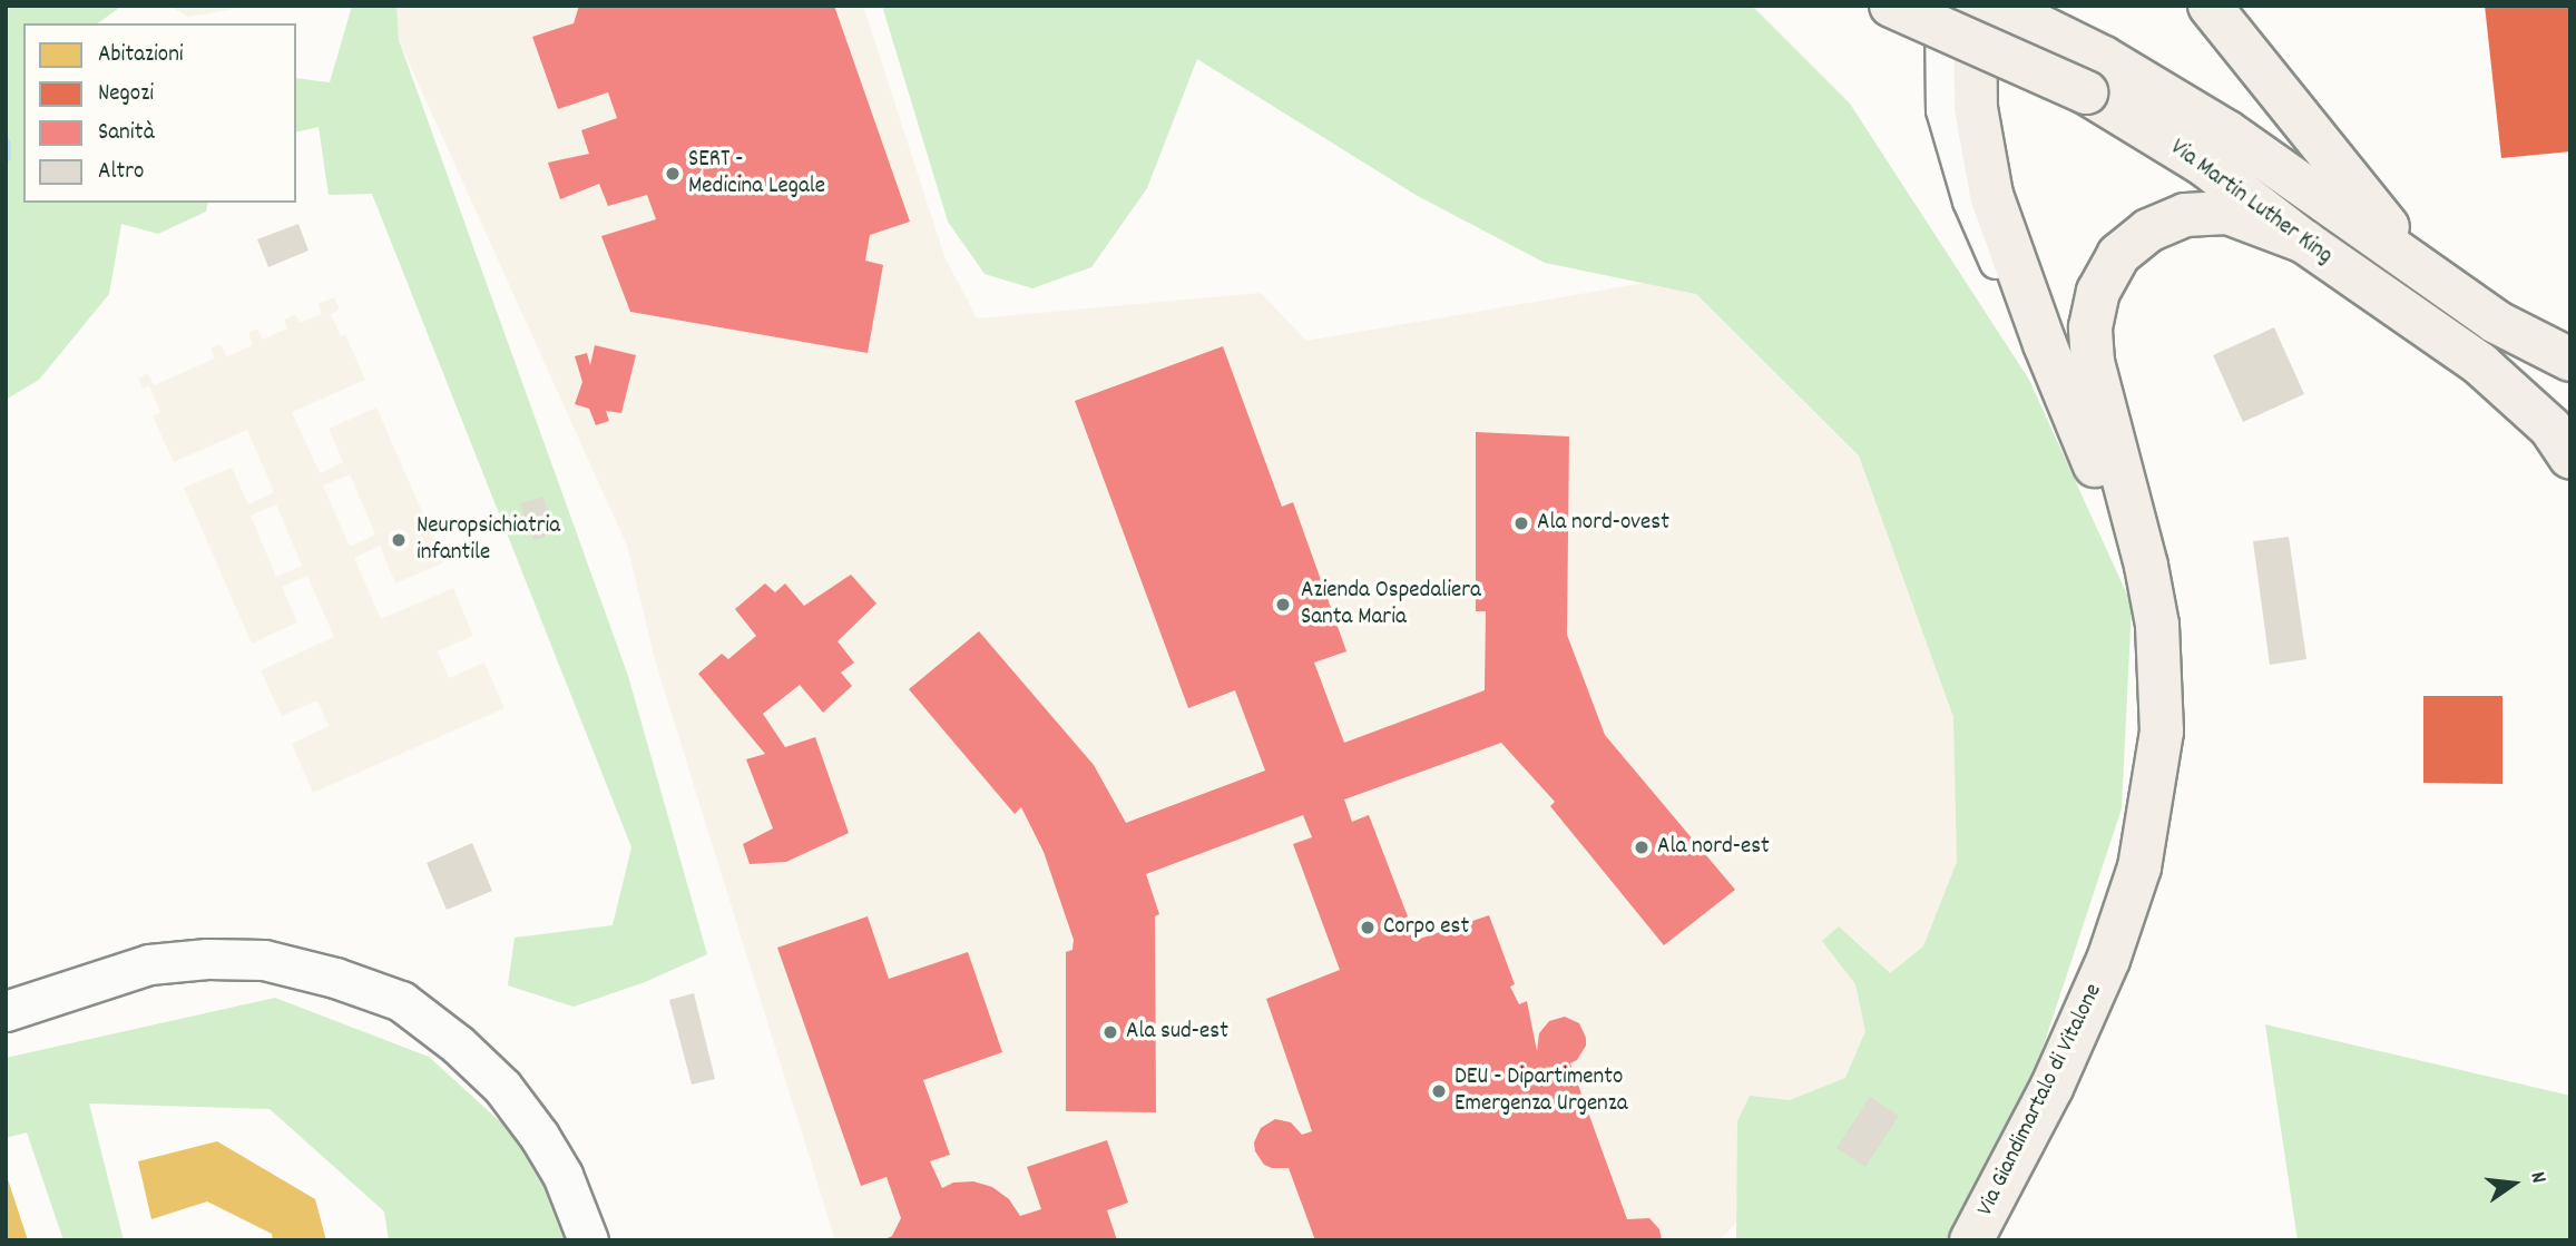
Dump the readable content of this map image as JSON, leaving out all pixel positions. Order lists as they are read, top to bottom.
{
  "streets": {
    "main road": ["Via Martin Luther King", "Via Giandimartalo di Vitalone"]
  },
  "places": [
    "SERT - Medicina Legale",
    "Ala nord-ovest",
    "Neuropsichiatria infantile",
    "Azienda Ospedaliera Santa Maria",
    "Ala nord-est",
    "Corpo est",
    "Ala sud-est",
    "DEU - Dipartimento Emergenza Urgenza"
  ],
  "legend": [
    "Abitazioni",
    "Negozi",
    "Sanità",
    "Altro"
  ],
  "north": "right"
}
